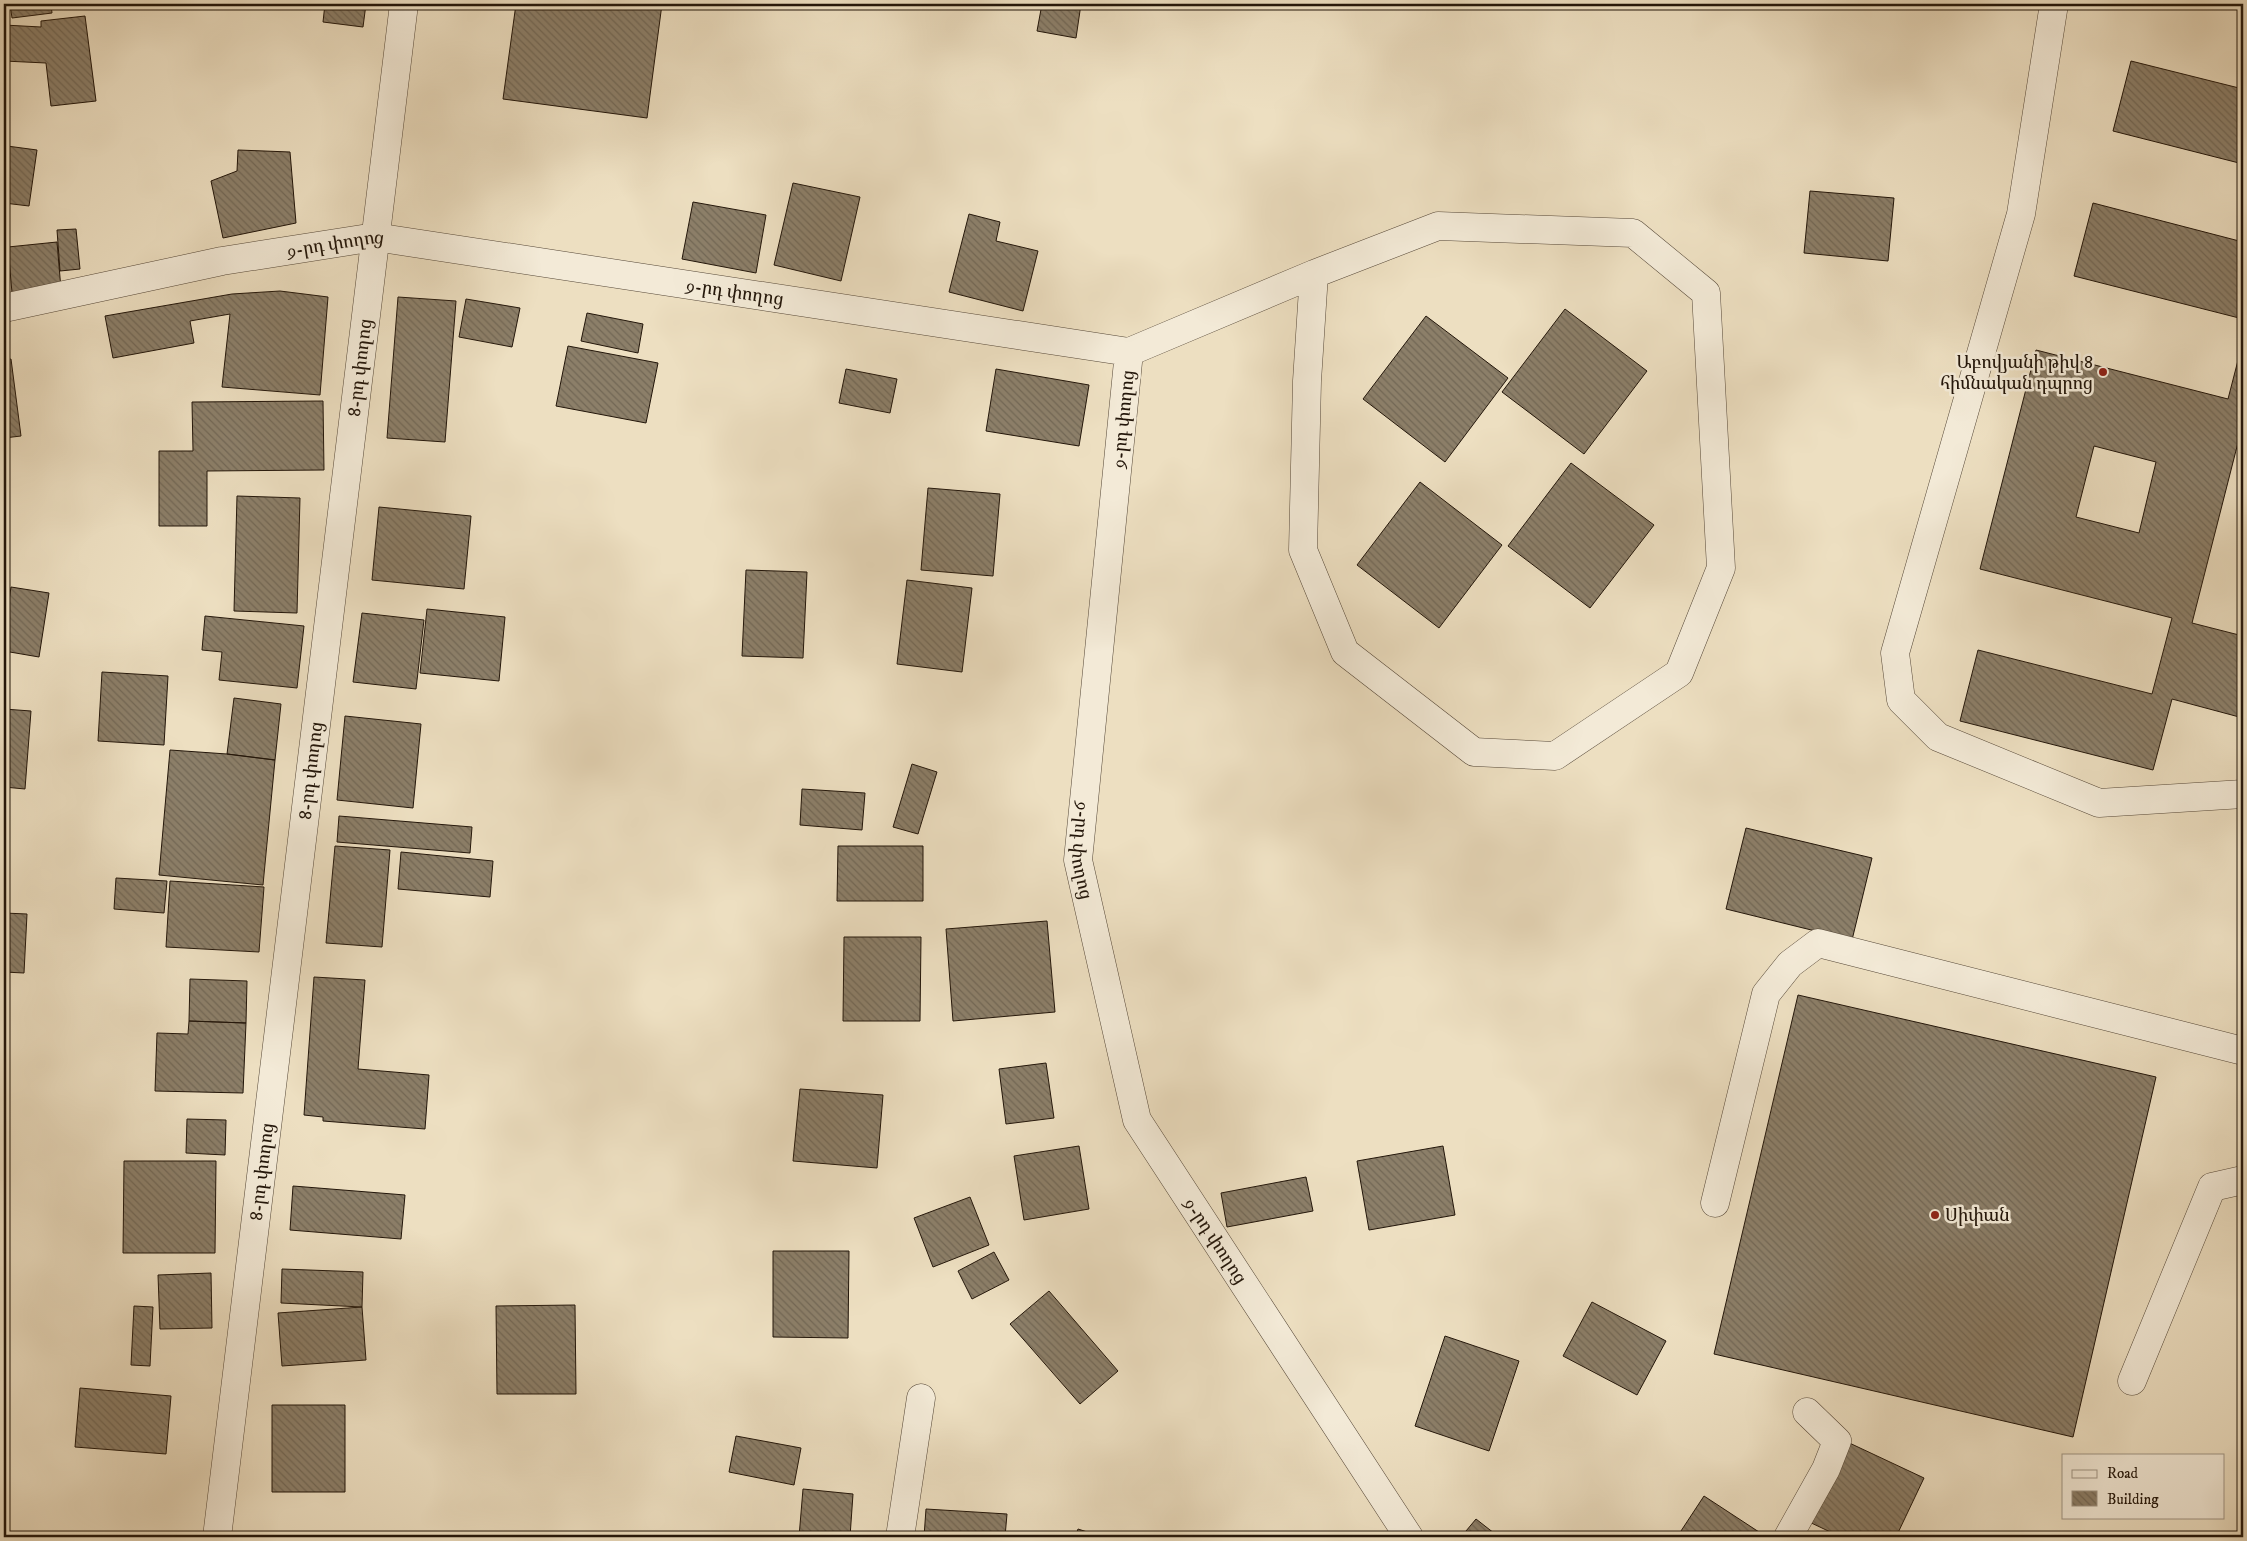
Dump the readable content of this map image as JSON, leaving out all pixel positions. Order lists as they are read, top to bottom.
{
  "streets": {
    "street": ["9-րդ փողոց", "8-րդ փողոց"]
  },
  "crossings": [
    ["9-րդ փողոց", "8-րդ փողոց"]
  ],
  "places": ["Աբովյանի թիվ 8 հիմնական դպրոց", "Սիփան"],
  "legend": ["Road", "Building"]
}
